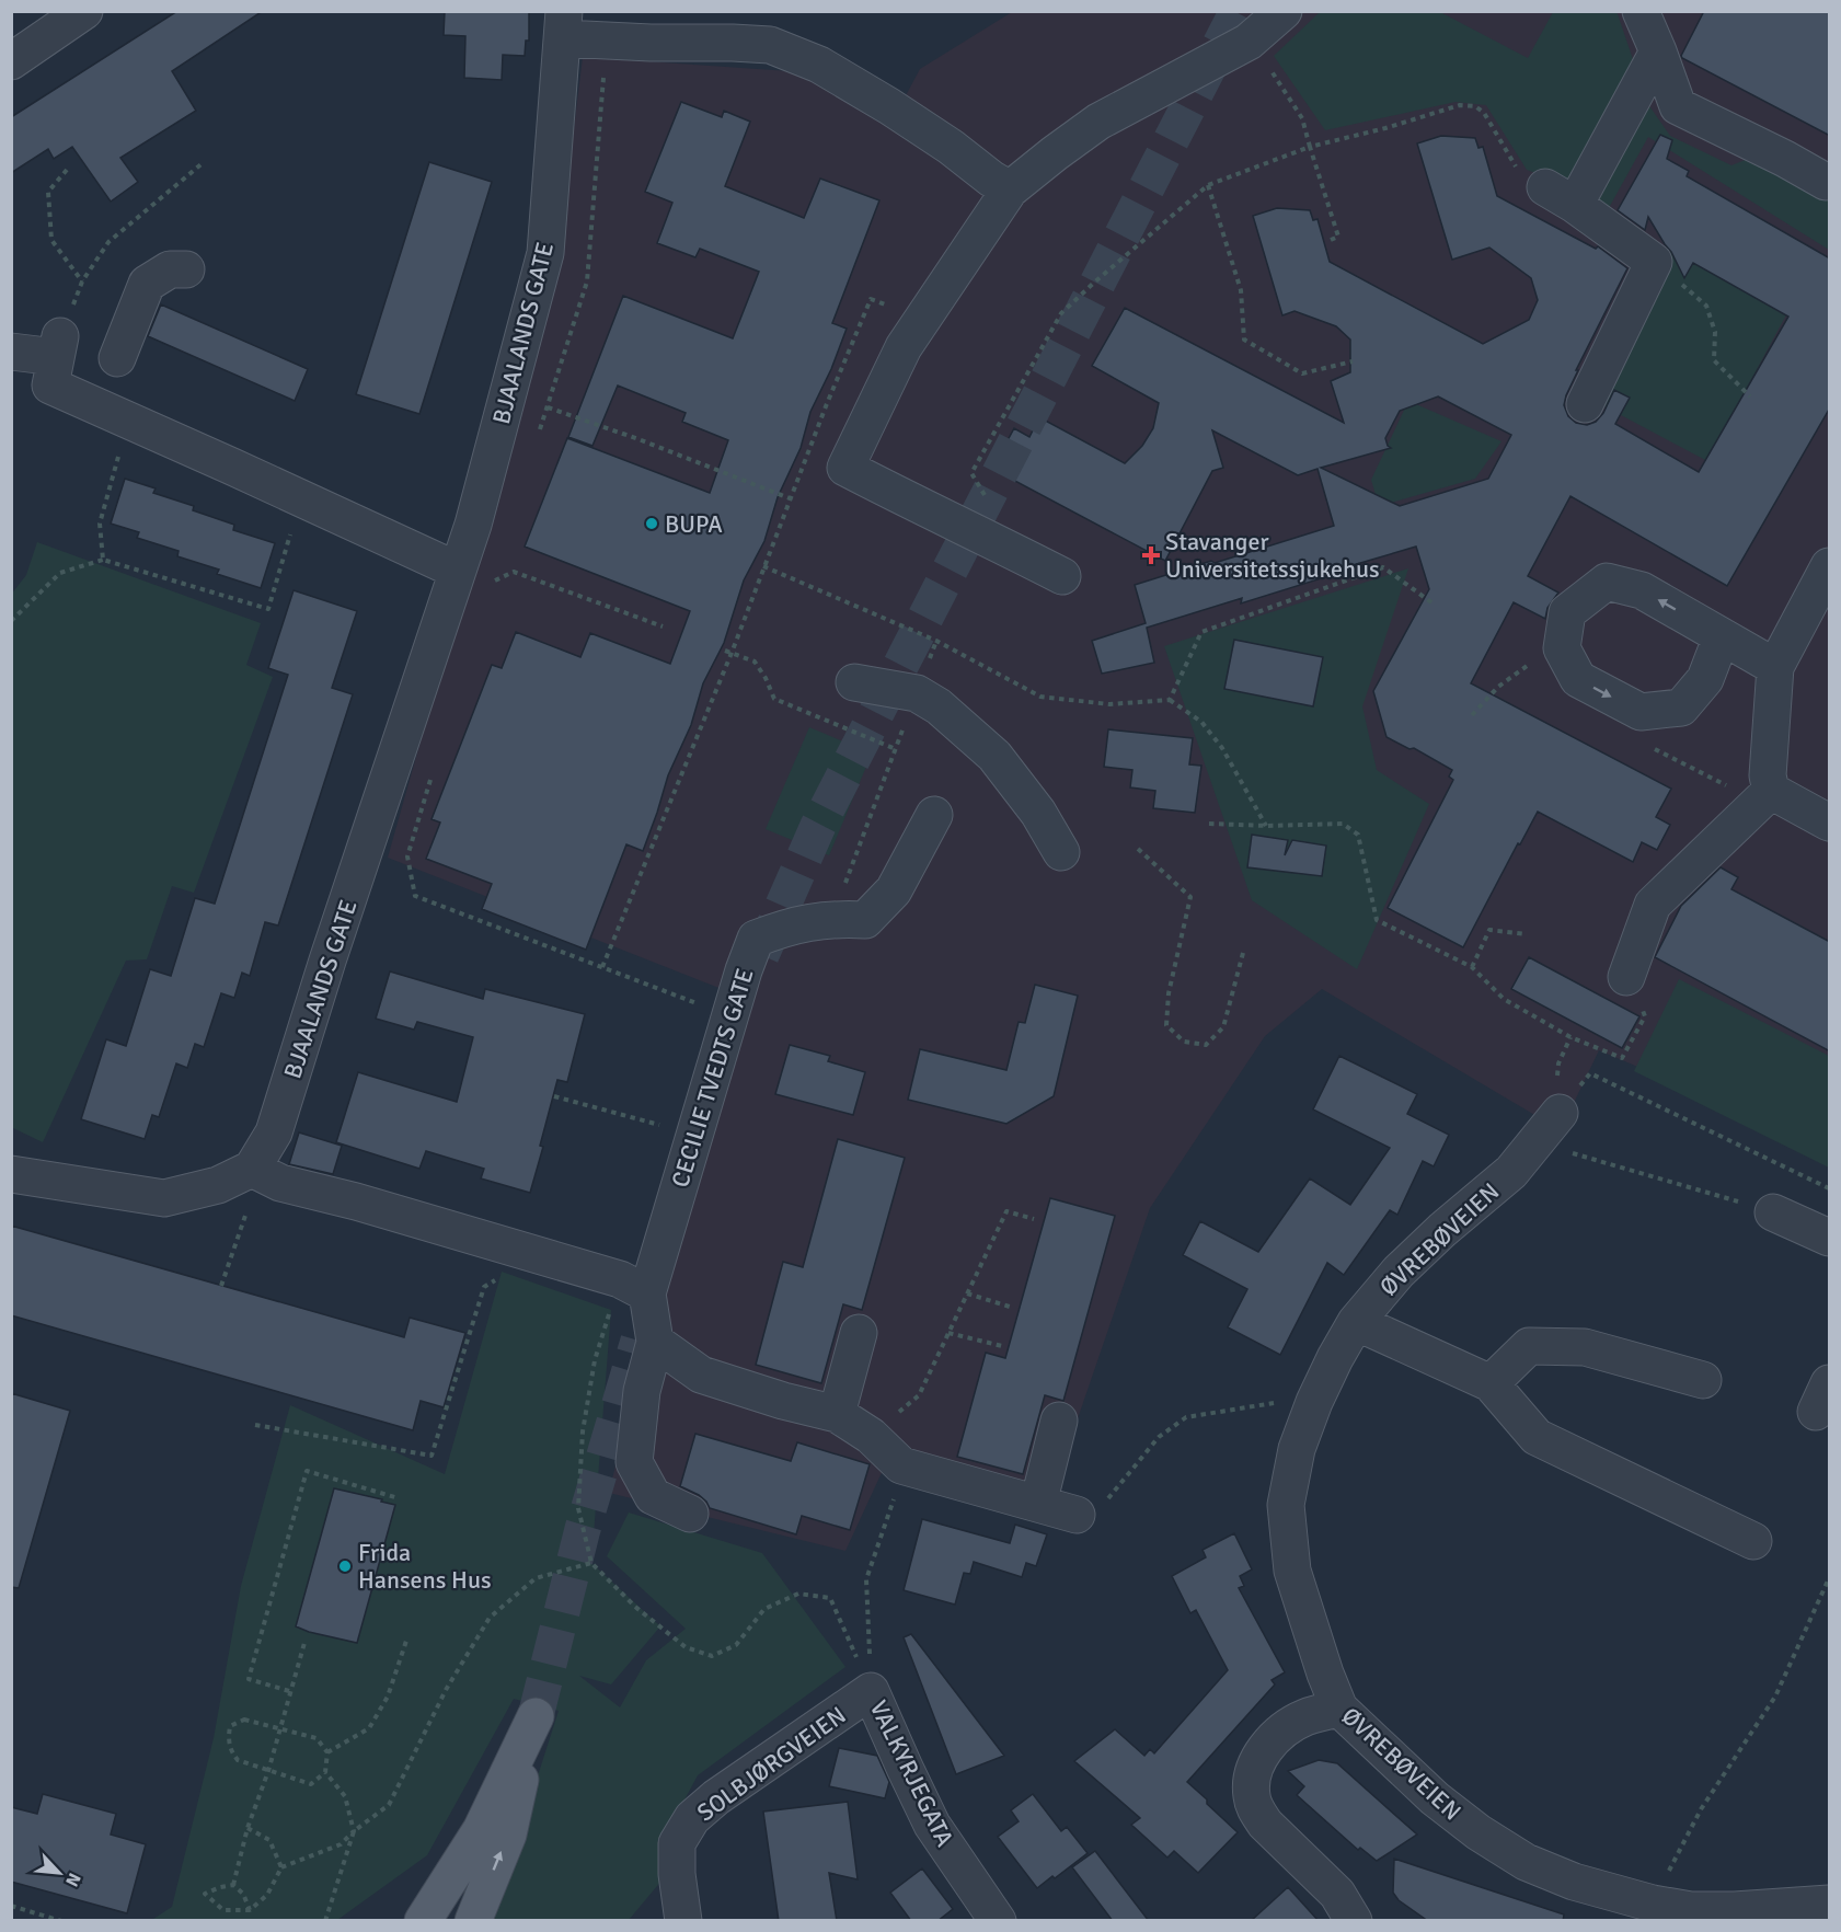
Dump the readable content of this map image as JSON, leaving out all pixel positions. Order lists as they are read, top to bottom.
{
  "streets": {
    "street": [
      "BJAALANDS GATE",
      "CECILIE TVEDTS GATE",
      "ØVREBØVEIEN",
      "SOLBJØRGVEIEN",
      "VALKYRJEGATA"
    ]
  },
  "crossings": [
    ["SOLBJØRGVEIEN", "VALKYRJEGATA"]
  ],
  "places": {
    "other": ["BUPA", "Frida Hansens Hus"],
    "health": ["Stavanger Universitetssjukehus"]
  },
  "north": "bottom right"
}
